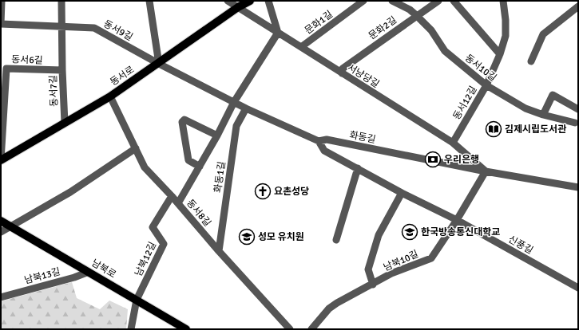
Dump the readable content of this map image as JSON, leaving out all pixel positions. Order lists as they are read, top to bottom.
{
  "streets": {
    "main road": ["동서로", "남북로"],
    "street": [
      "문화1길",
      "문화2길",
      "동서9길",
      "동서6길",
      "동서10길",
      "서낭당길",
      "동서7길",
      "동서12길",
      "화동길",
      "화동1길",
      "동서8길",
      "신풍길",
      "남북12길",
      "남북10길",
      "남북13길"
    ]
  },
  "crossings": [
    ["문화1길", "서낭당길"],
    ["문화2길", "동서10길"],
    ["문화2길", "서낭당길"],
    ["동서9길", "동서로"],
    ["동서9길", "동서7길"],
    ["동서9길", "화동길"],
    ["동서6길", "동서로"],
    ["동서6길", "동서7길"],
    ["동서10길", "동서12길"],
    ["동서로", "서낭당길"],
    ["동서로", "동서7길"],
    ["동서로", "화동길"],
    ["동서로", "동서8길"],
    ["서낭당길", "동서12길"],
    ["서낭당길", "화동길"],
    ["서낭당길", "남북10길"],
    ["화동길", "화동1길"],
    ["화동길", "신풍길"],
    ["화동길", "남북10길"],
    ["화동1길", "동서8길"],
    ["동서8길", "남북12길"],
    ["신풍길", "남북10길"],
    ["남북12길", "남북로"],
    ["남북로", "남북13길"]
  ],
  "places": {
    "library": ["김제시립도서관"],
    "bank": ["우리은행"],
    "church": ["요촌성당"],
    "school or university": ["한국방송통신대학교", "성모 유치원"]
  }
}
